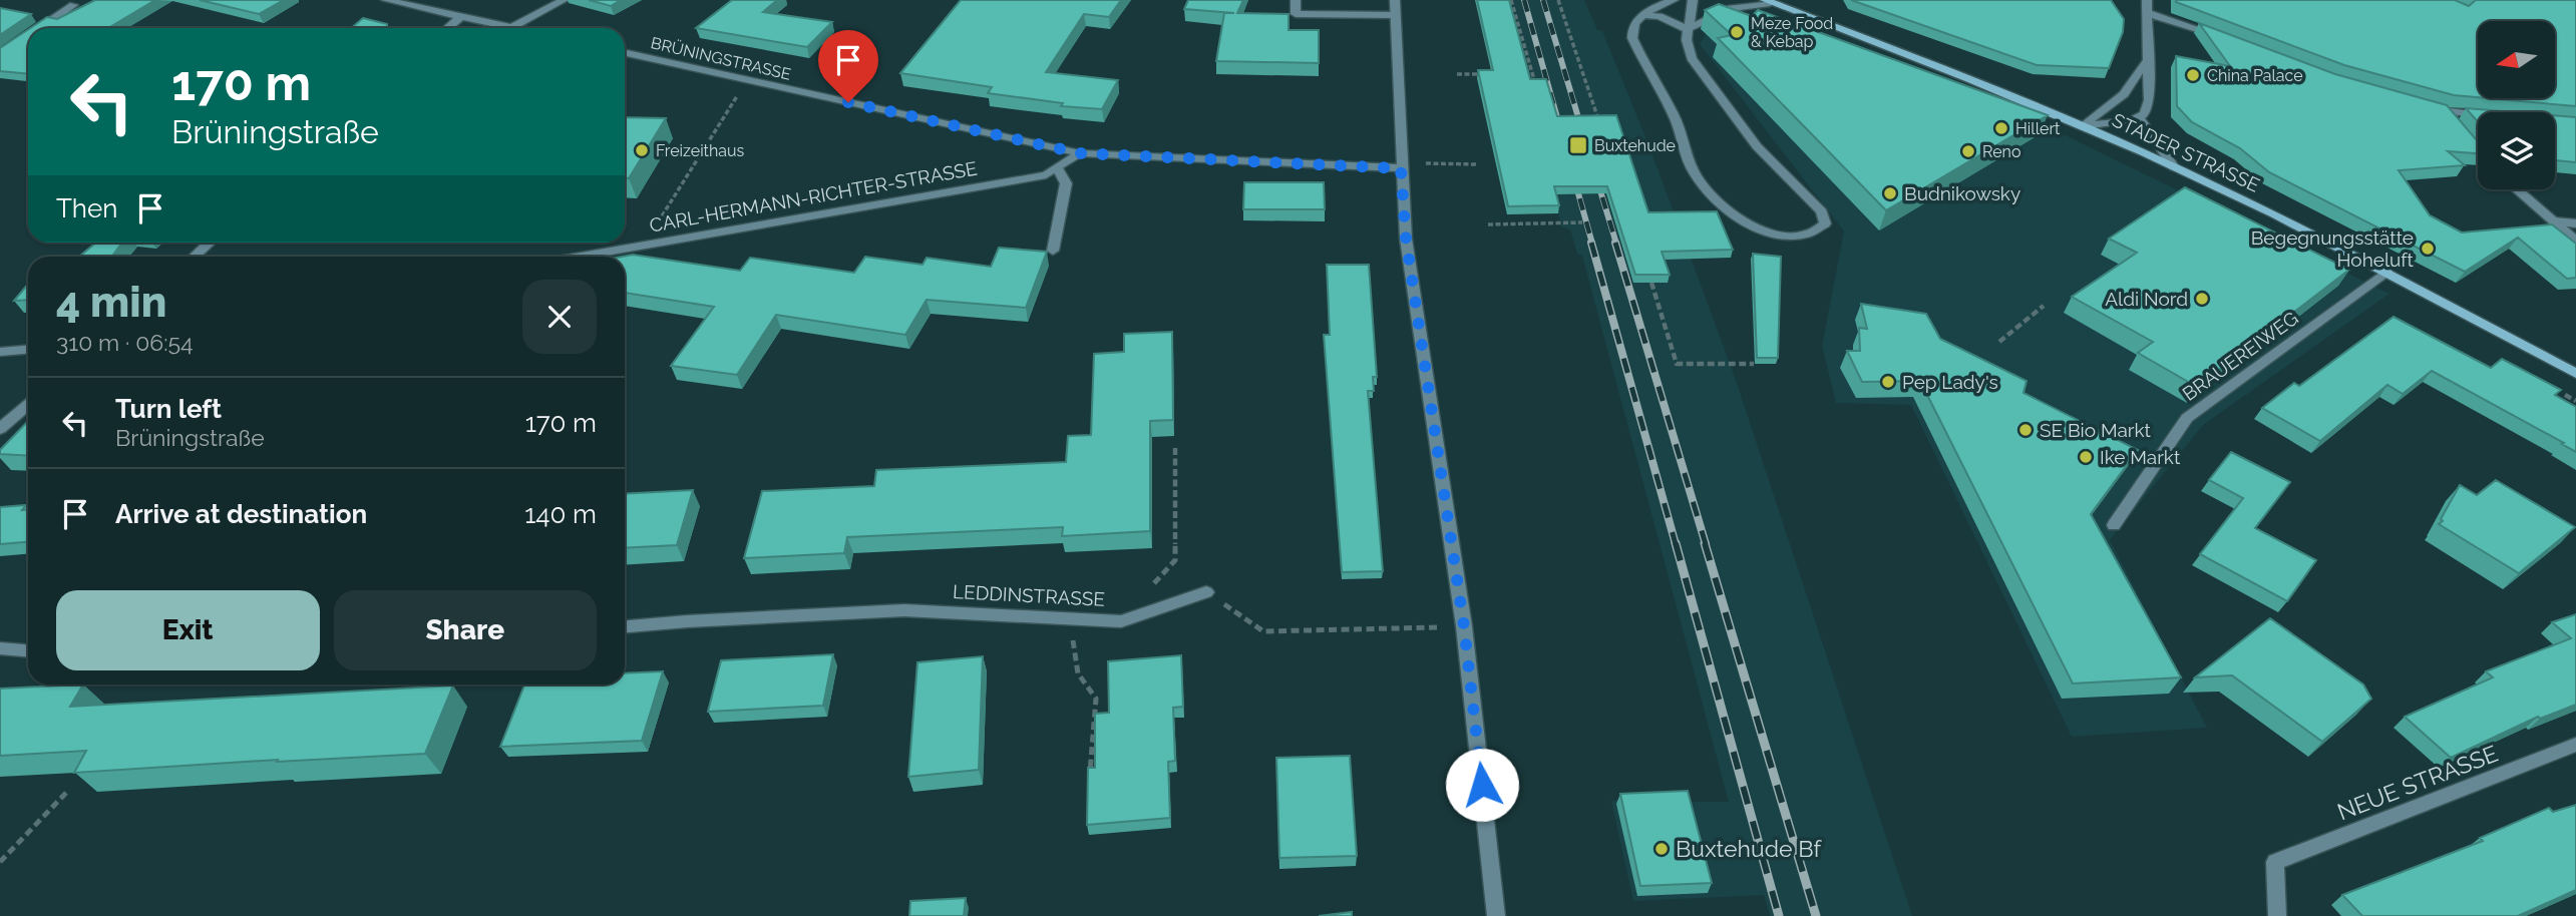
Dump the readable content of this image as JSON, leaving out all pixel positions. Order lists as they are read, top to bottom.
{
  "streets": {
    "street": [
      "BRÜNINGSTRASSE",
      "STADER STRASSE",
      "CARL-HERMANN-RICHTER-STRASSE",
      "BRAUEREIWEG",
      "LEDDINSTRASSE",
      "NEUE STRASSE"
    ]
  },
  "crossings": [
    ["BRÜNINGSTRASSE", "CARL-HERMANN-RICHTER-STRASSE"],
    ["STADER STRASSE", "BRAUEREIWEG"]
  ],
  "places": {
    "other": [
      "Meze Food & Kebap",
      "China Palace",
      "Hillert",
      "Freizeithaus",
      "Reno",
      "Budnikowsky",
      "Begegnungsstätte Hoheluft",
      "Aldi Nord",
      "Pep Lady's",
      "SE Bio Markt",
      "Ike Markt",
      "Buxtehude Bf"
    ],
    "transit": ["Buxtehude"]
  },
  "north": "left",
  "page": {
    "turn": ["170 m", "Brüningstraße"],
    "then": "Then",
    "heading": ["4 min", "310 m · 06:54"],
    "list": [
      {
        "name": "Turn left",
        "note": "Brüningstraße",
        "value": "170 m"
      },
      {
        "name": "Arrive at destination",
        "value": "140 m"
      }
    ],
    "buttons": ["Exit", "Share"]
  }
}
